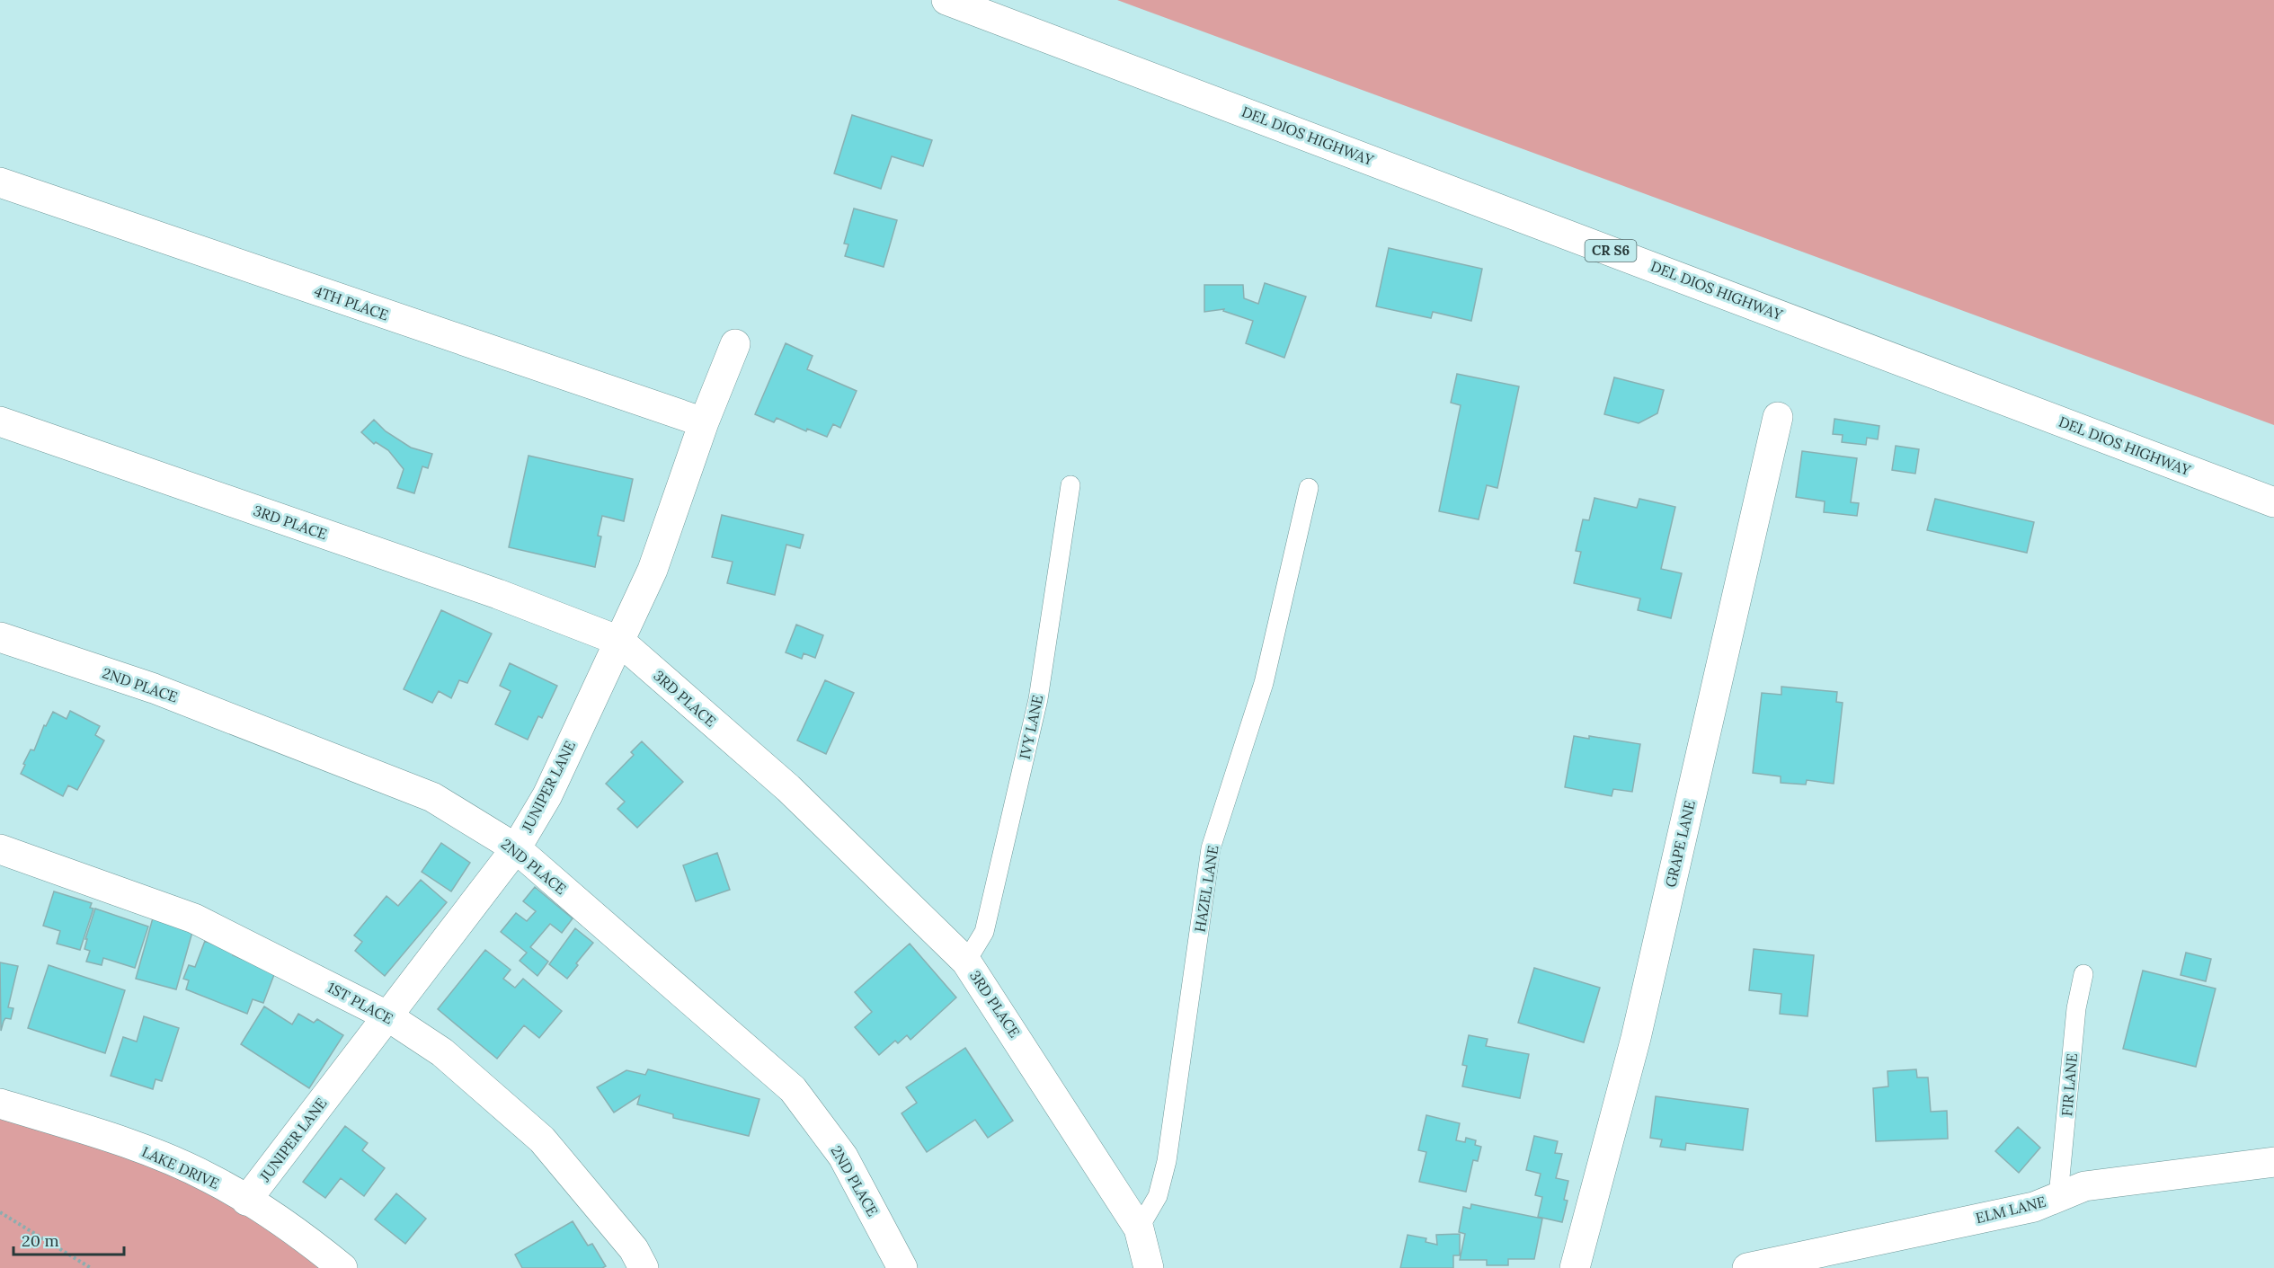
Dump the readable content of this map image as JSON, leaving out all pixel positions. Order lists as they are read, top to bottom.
{
  "streets": {
    "street": [
      "DEL DIOS HIGHWAY",
      "CR S6",
      "4TH PLACE",
      "3RD PLACE",
      "2ND PLACE",
      "JUNIPER LANE",
      "GRAPE LANE",
      "1ST PLACE",
      "LAKE DRIVE",
      "ELM LANE"
    ],
    "lane": ["IVY LANE", "HAZEL LANE", "FIR LANE"]
  },
  "crossings": [
    ["4TH PLACE", "JUNIPER LANE"],
    ["3RD PLACE", "IVY LANE"],
    ["3RD PLACE", "JUNIPER LANE"],
    ["3RD PLACE", "HAZEL LANE"],
    ["2ND PLACE", "JUNIPER LANE"],
    ["JUNIPER LANE", "1ST PLACE"],
    ["JUNIPER LANE", "LAKE DRIVE"],
    ["FIR LANE", "ELM LANE"]
  ],
  "scale_bar": "20 m"
}
